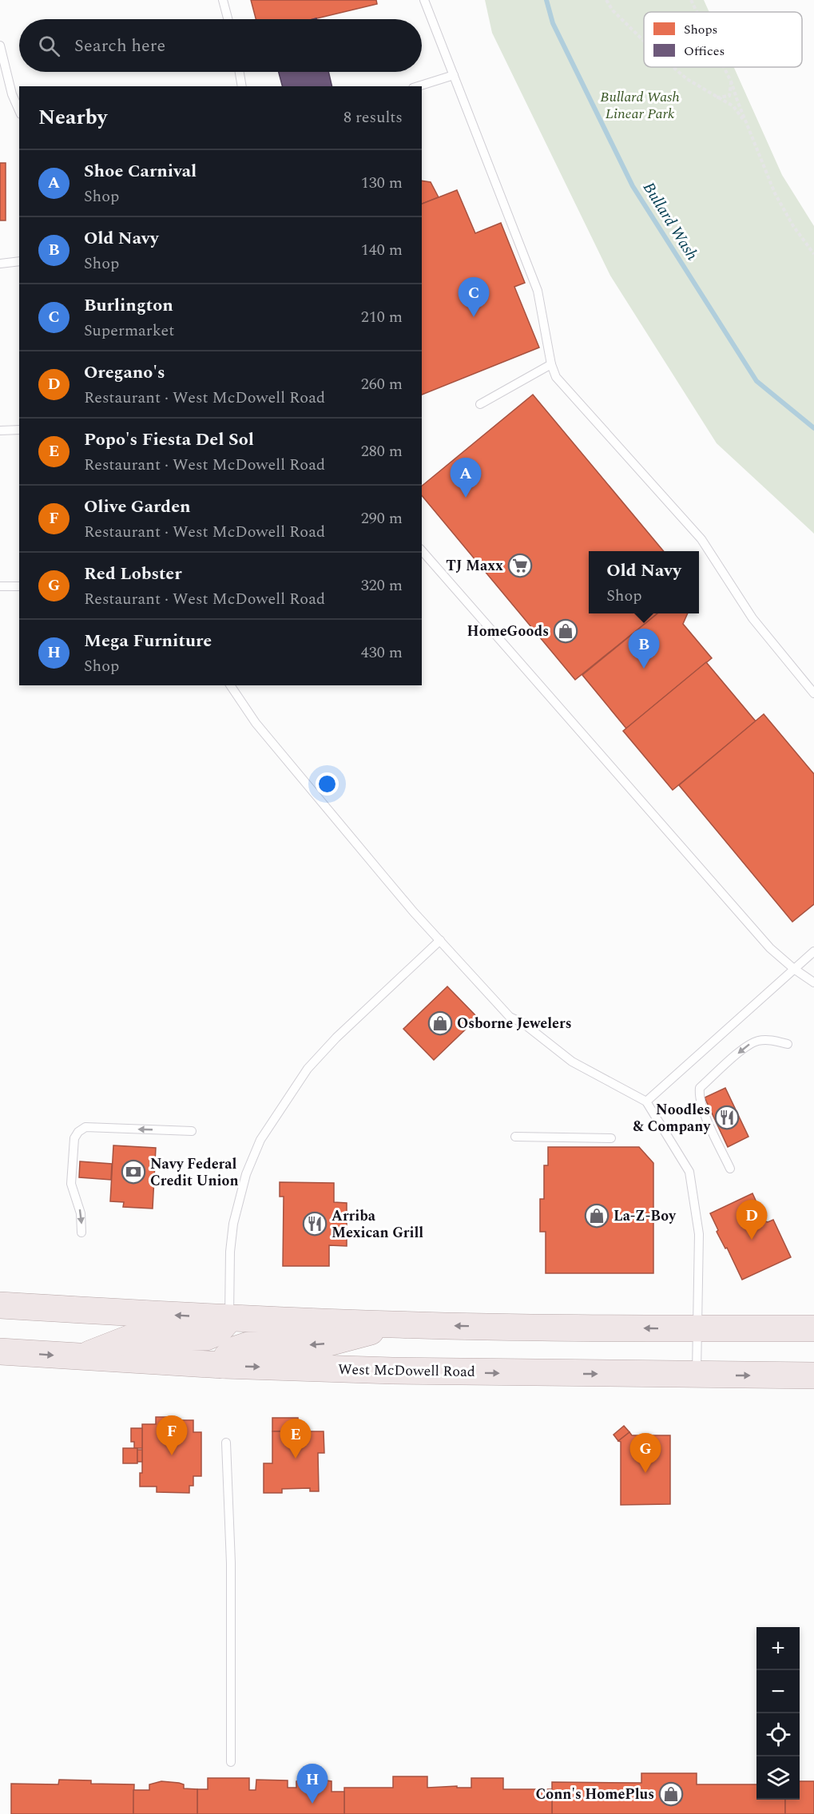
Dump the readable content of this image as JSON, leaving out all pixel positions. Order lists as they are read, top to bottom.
{
  "streets": {
    "main road": ["West McDowell Road"]
  },
  "water": ["Bullard Wash"],
  "parks": ["Bullard Wash Linear Park"],
  "places": {
    "supermarket": ["TJ Maxx"],
    "shop": [
      "HomeGoods",
      "Osborne Jewelers",
      "La-Z-Boy",
      "Conn's HomePlus"
    ],
    "restaurant": ["Noodles & Company", "Arriba Mexican Grill"],
    "bank": ["Navy Federal Credit Union"]
  },
  "legend": ["Shops", "Offices"],
  "page": {
    "search": "Search here",
    "heading": ["Nearby", "8 results"],
    "list": [
      {
        "mark": "A",
        "name": "Shoe Carnival",
        "note": "Shop",
        "value": "130 m"
      },
      {
        "mark": "B",
        "name": "Old Navy",
        "note": "Shop",
        "value": "140 m"
      },
      {
        "mark": "C",
        "name": "Burlington",
        "note": "Supermarket",
        "value": "210 m"
      },
      {
        "mark": "D",
        "name": "Oregano's",
        "note": "Restaurant · West McDowell Road",
        "value": "260 m"
      },
      {
        "mark": "E",
        "name": "Popo's Fiesta Del Sol",
        "note": "Restaurant · West McDowell Road",
        "value": "280 m"
      },
      {
        "mark": "F",
        "name": "Olive Garden",
        "note": "Restaurant · West McDowell Road",
        "value": "290 m"
      },
      {
        "mark": "G",
        "name": "Red Lobster",
        "note": "Restaurant · West McDowell Road",
        "value": "320 m"
      },
      {
        "mark": "H",
        "name": "Mega Furniture",
        "note": "Shop",
        "value": "430 m"
      }
    ],
    "pins": [
      "C",
      "A",
      "B",
      "D",
      "F",
      "E",
      "G",
      "H"
    ],
    "popup": ["Old Navy", "Shop"],
    "map_buttons": ["+", "−"]
  }
}
